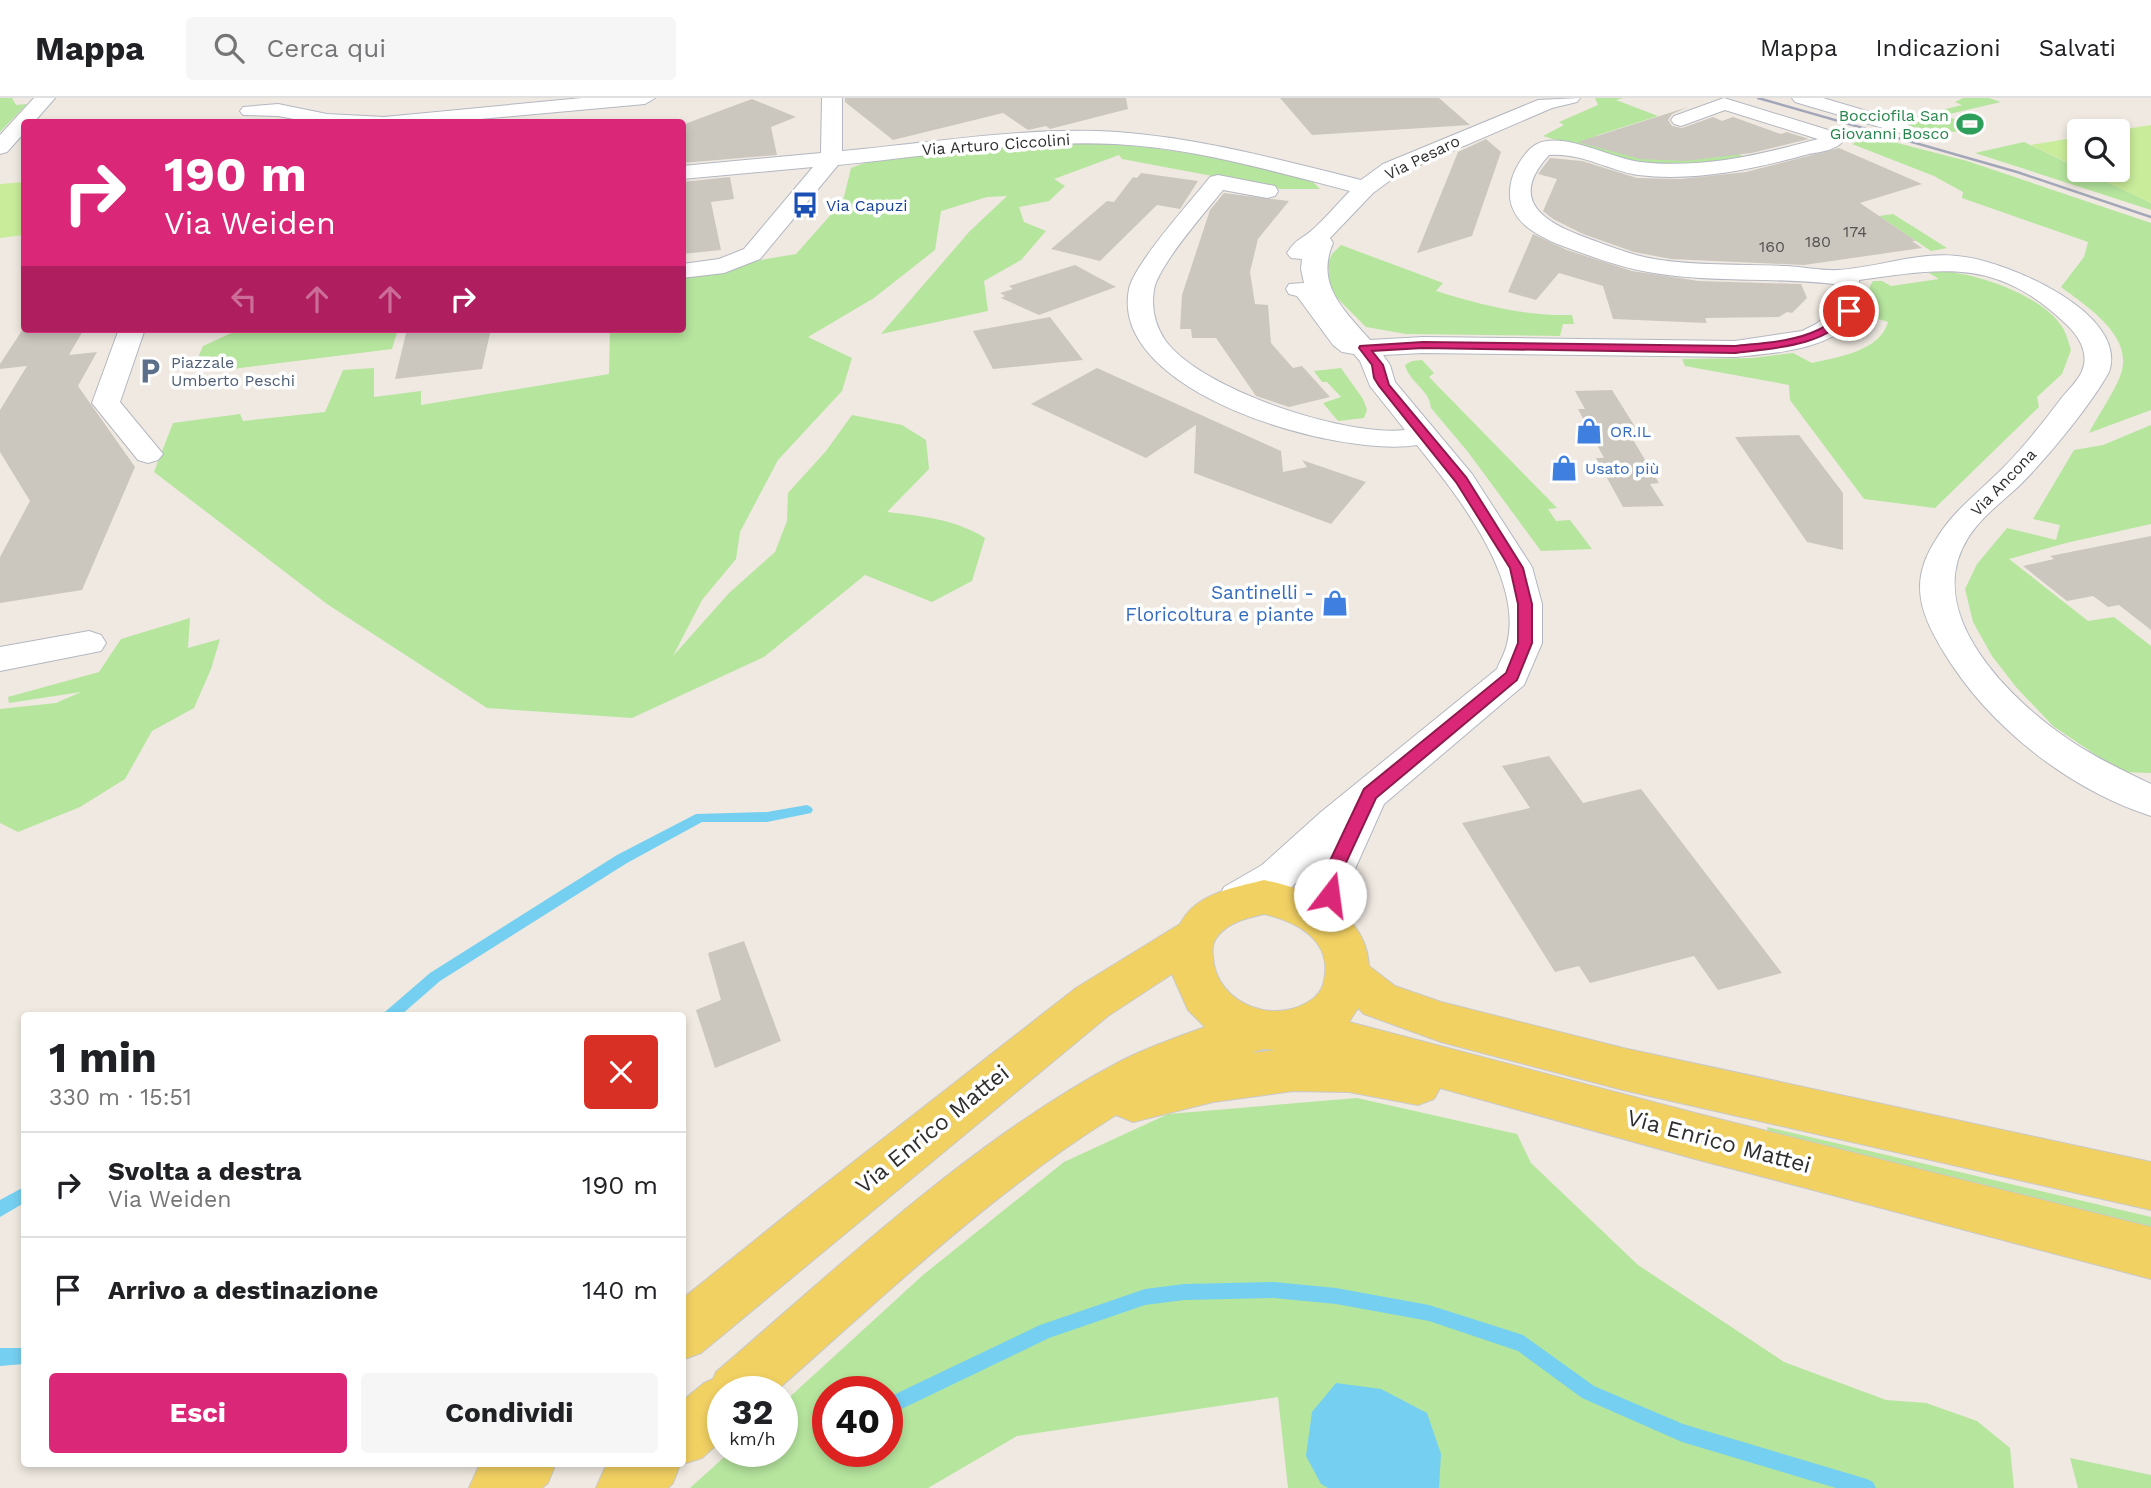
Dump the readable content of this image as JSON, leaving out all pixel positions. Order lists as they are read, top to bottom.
{
  "streets": {
    "main road": ["Via Enrico Mattei"],
    "street": ["Via Arturo Ciccolini", "Via Pesaro", "Via Ancona"]
  },
  "crossings": [
    ["Via Arturo Ciccolini", "Via Pesaro"]
  ],
  "places": {
    "sports": ["Bocciofila San Giovanni Bosco"],
    "bus stop": ["Via Capuzi"],
    "parking": ["Piazzale Umberto Peschi"],
    "shop": ["OR.IL", "Usato più", "Santinelli - Floricoltura e piante"]
  },
  "house_numbers": ["174", "180", "160"],
  "page": {
    "header": "Mappa",
    "search": "Cerca qui",
    "nav": ["Mappa", "Indicazioni", "Salvati"],
    "turn": ["190 m", "Via Weiden"],
    "heading": ["1 min", "330 m · 15:51"],
    "list": [
      {
        "name": "Svolta a destra",
        "note": "Via Weiden",
        "value": "190 m"
      },
      {
        "name": "Arrivo a destinazione",
        "value": "140 m"
      }
    ],
    "buttons": ["Esci", "Condividi"],
    "speed": "32 km/h",
    "limit": "40"
  }
}
